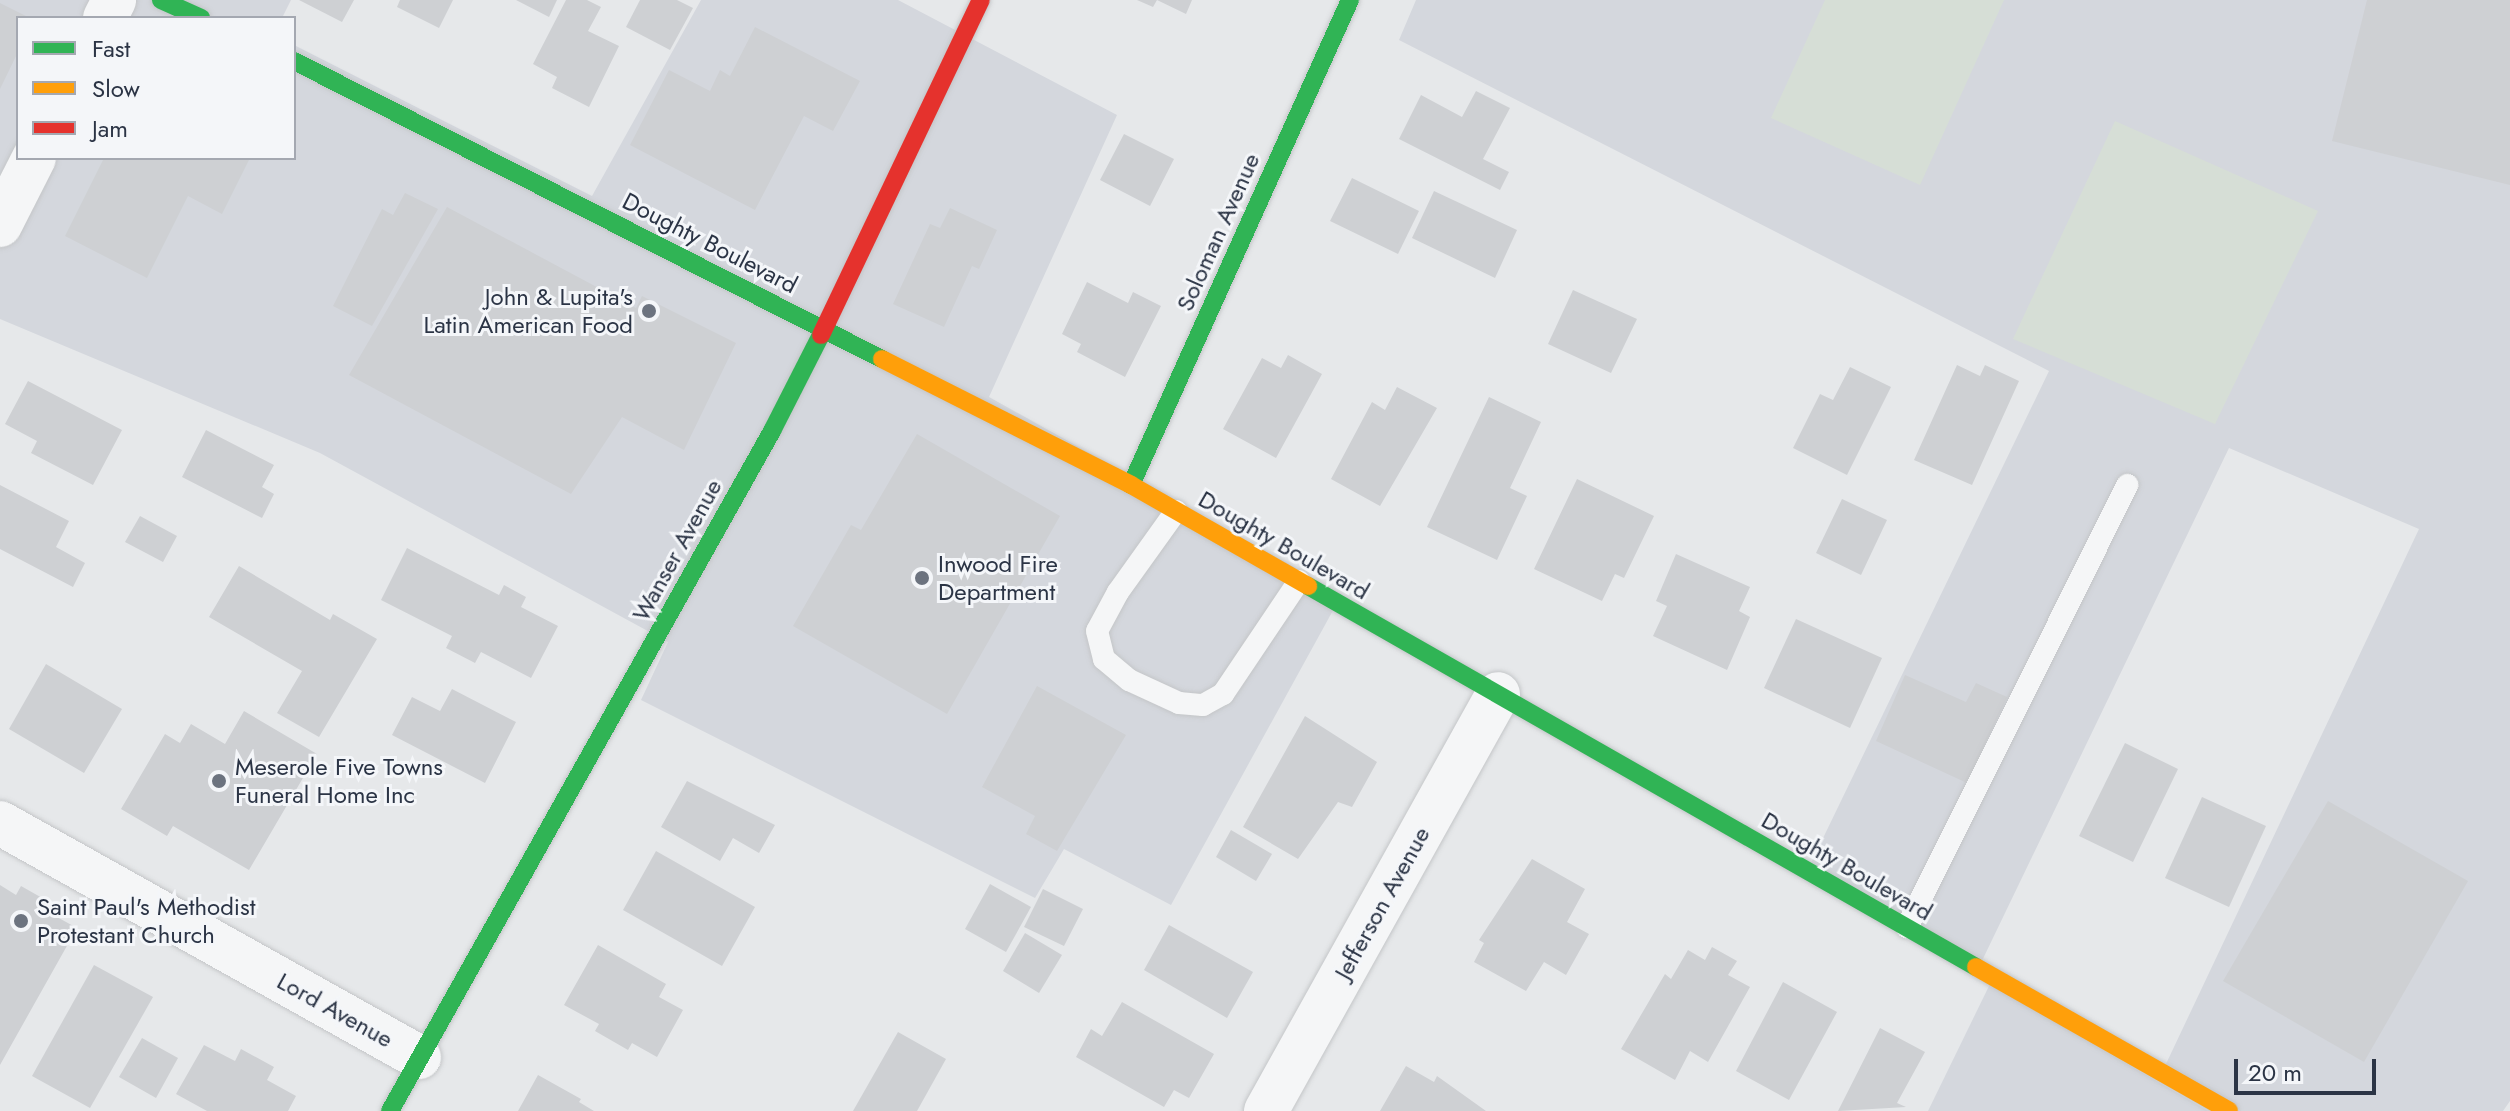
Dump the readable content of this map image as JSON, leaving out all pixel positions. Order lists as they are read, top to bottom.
{
  "streets": {
    "main road": ["Soloman Avenue", "Doughty Boulevard", "Wanser Avenue"],
    "street": ["Jefferson Avenue", "Lord Avenue"]
  },
  "crossings": [
    ["Soloman Avenue", "Doughty Boulevard"],
    ["Doughty Boulevard", "Wanser Avenue"],
    ["Doughty Boulevard", "Jefferson Avenue"],
    ["Wanser Avenue", "Lord Avenue"]
  ],
  "places": [
    "John & Lupita's Latin American Food",
    "Inwood Fire Department",
    "Meserole Five Towns Funeral Home Inc",
    "Saint Paul's Methodist Protestant Church"
  ],
  "legend": ["Fast", "Slow", "Jam"],
  "scale_bar": "20 m"
}
